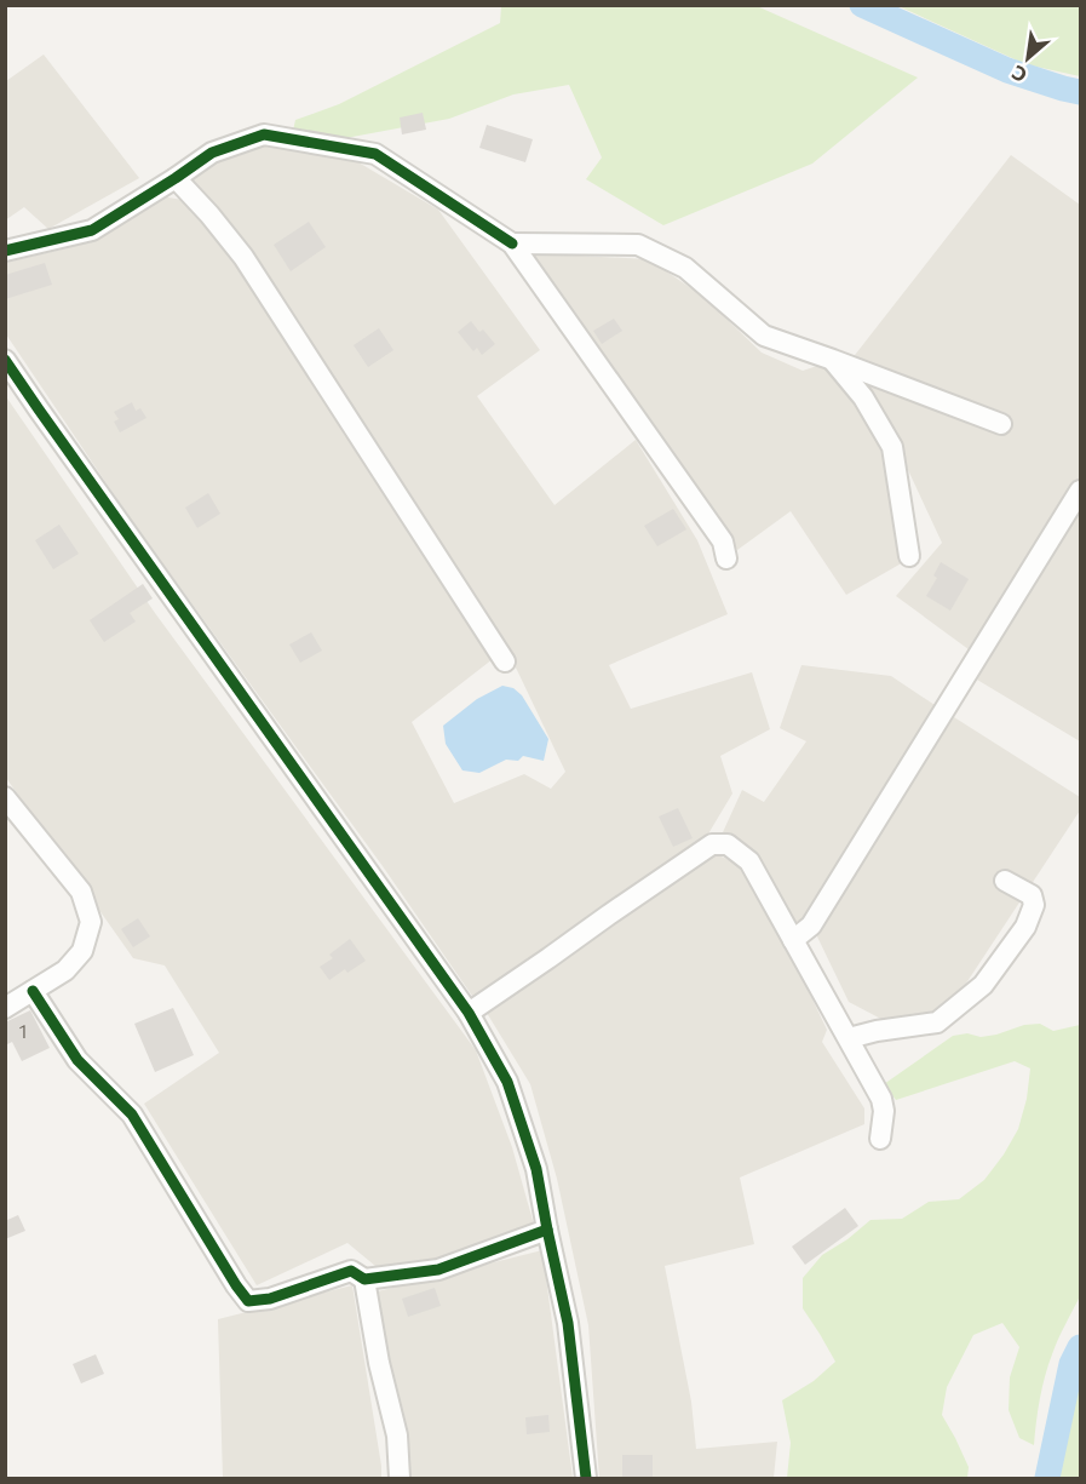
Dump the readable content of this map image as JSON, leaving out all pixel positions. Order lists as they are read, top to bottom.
{
  "house_numbers": ["1"],
  "north": "bottom left"
}
